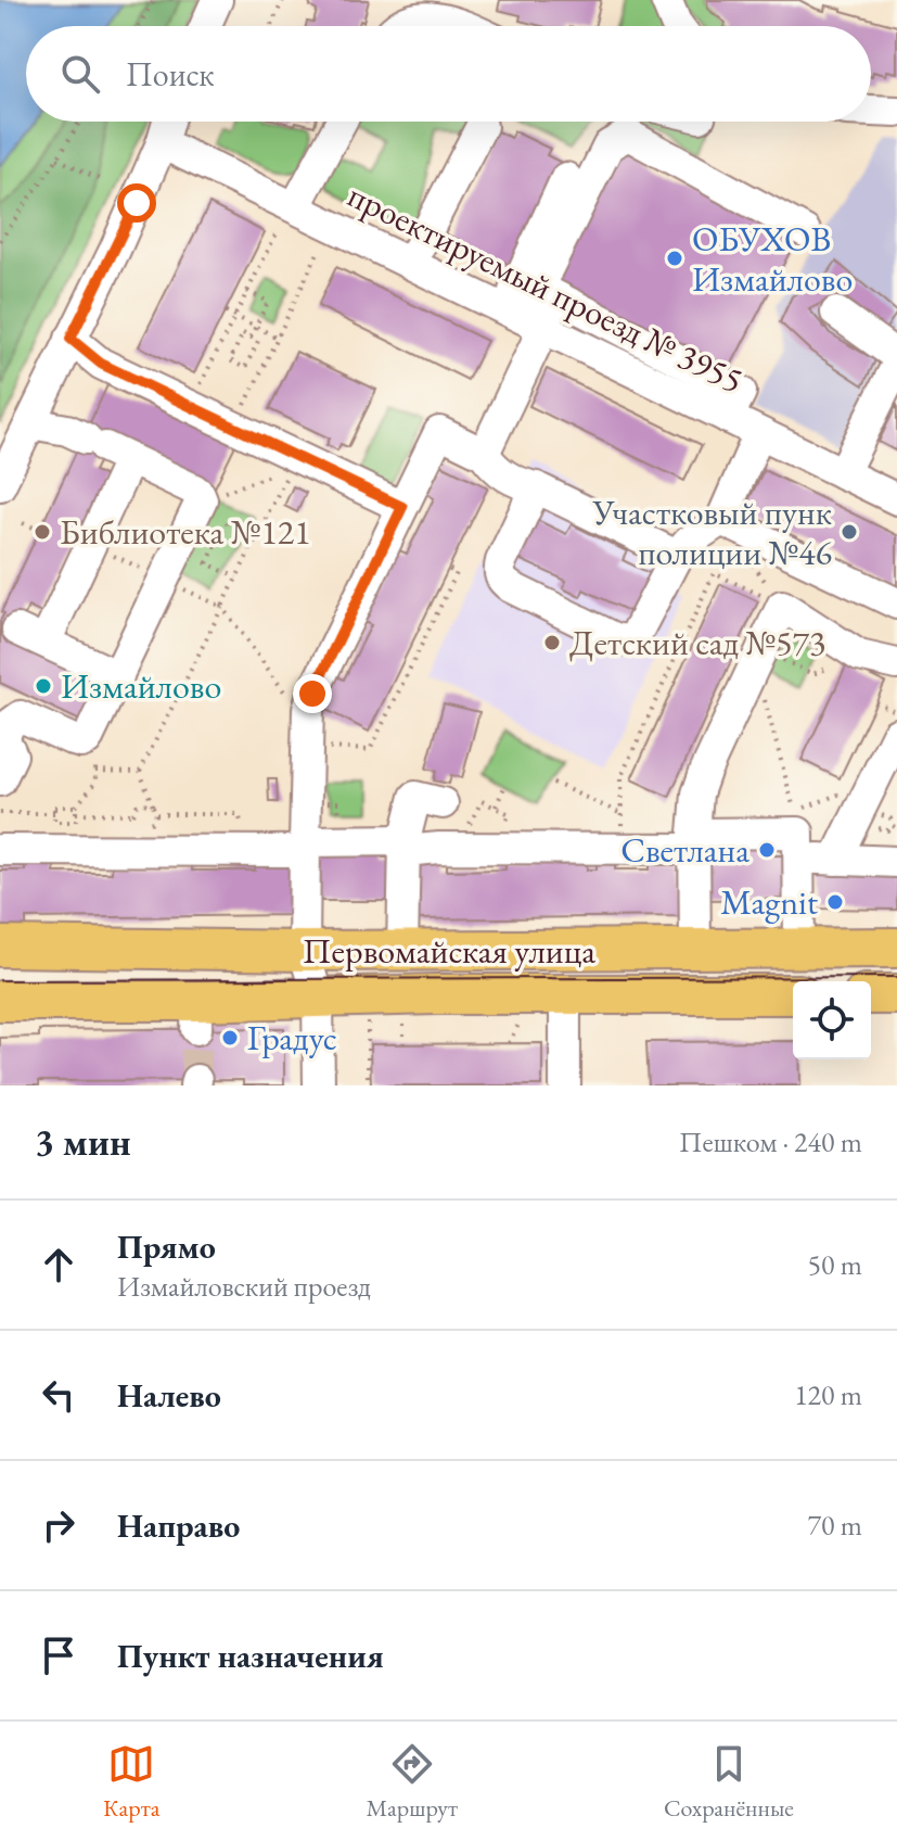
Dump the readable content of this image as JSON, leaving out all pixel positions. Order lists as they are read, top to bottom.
{
  "streets": {
    "main road": ["Первомайская улица"],
    "street": ["проектируемый проезд № 3955"]
  },
  "places": [
    "ОБУХОВ Измайлово",
    "Библиотека №121",
    "Участковый пунк полиции №46",
    "Детский сад №573",
    "Измайлово",
    "Светлана",
    "Magnit",
    "Градус"
  ],
  "page": {
    "search": "Поиск",
    "heading": ["3 мин", "Пешком · 240 m"],
    "list": [
      ["Прямо", "Измайловский проезд", "50 m"],
      ["Налево", "120 m"],
      ["Направо", "70 m"],
      "Пункт назначения"
    ],
    "nav": ["Карта", "Маршрут", "Сохранённые"]
  }
}
